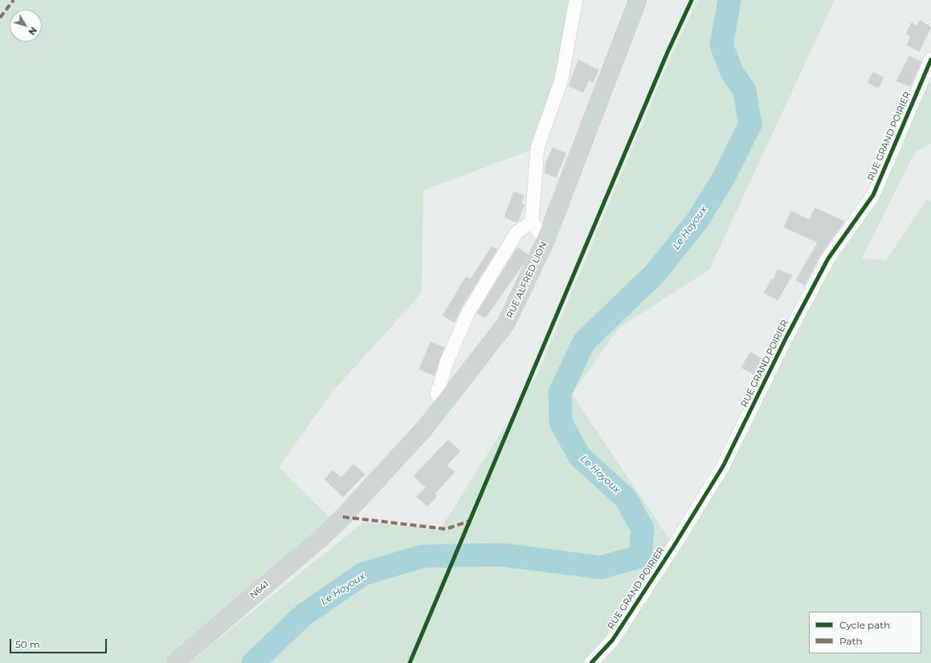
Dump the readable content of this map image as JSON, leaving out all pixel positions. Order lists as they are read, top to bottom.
{
  "streets": {
    "main road": ["RUE ALFRED LION", "N641"],
    "street": ["RUE GRAND POIRIER"]
  },
  "crossings": [
    ["RUE ALFRED LION", "N641"]
  ],
  "water": ["Le Hoyoux"],
  "legend": ["Cycle path", "Path"],
  "scale_bar": "50 m",
  "north": "bottom right"
}
